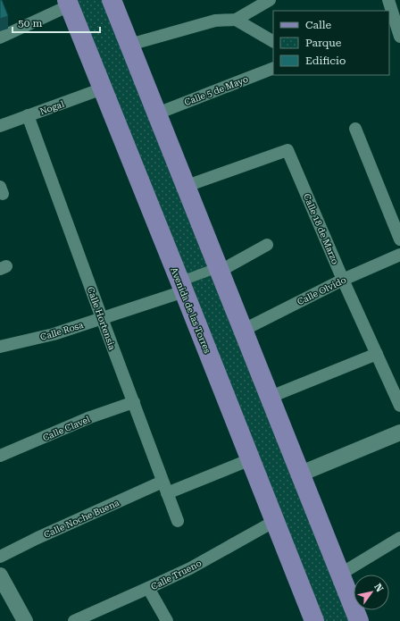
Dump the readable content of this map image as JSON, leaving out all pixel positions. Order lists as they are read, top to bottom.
{
  "streets": {
    "main road": ["Avenida de las Torres"],
    "street": [
      "Calle 5 de Mayo",
      "Nogal",
      "Calle 18 de Marzo",
      "Calle Olvido",
      "Calle Hortensia",
      "Calle Rosa",
      "Calle Clavel",
      "Calle Noche Buena",
      "Calle Trueno"
    ]
  },
  "crossings": [
    ["Nogal", "Avenida de las Torres"],
    ["Nogal", "Calle Hortensia"],
    ["Calle 18 de Marzo", "Calle Olvido"],
    ["Avenida de las Torres", "Calle Rosa"],
    ["Avenida de las Torres", "Calle Noche Buena"],
    ["Avenida de las Torres", "Calle Trueno"],
    ["Calle Hortensia", "Calle Rosa"],
    ["Calle Hortensia", "Calle Clavel"],
    ["Calle Hortensia", "Calle Noche Buena"]
  ],
  "legend": ["Calle", "Parque", "Edificio"],
  "scale_bar": "50 m",
  "north": "top right"
}
